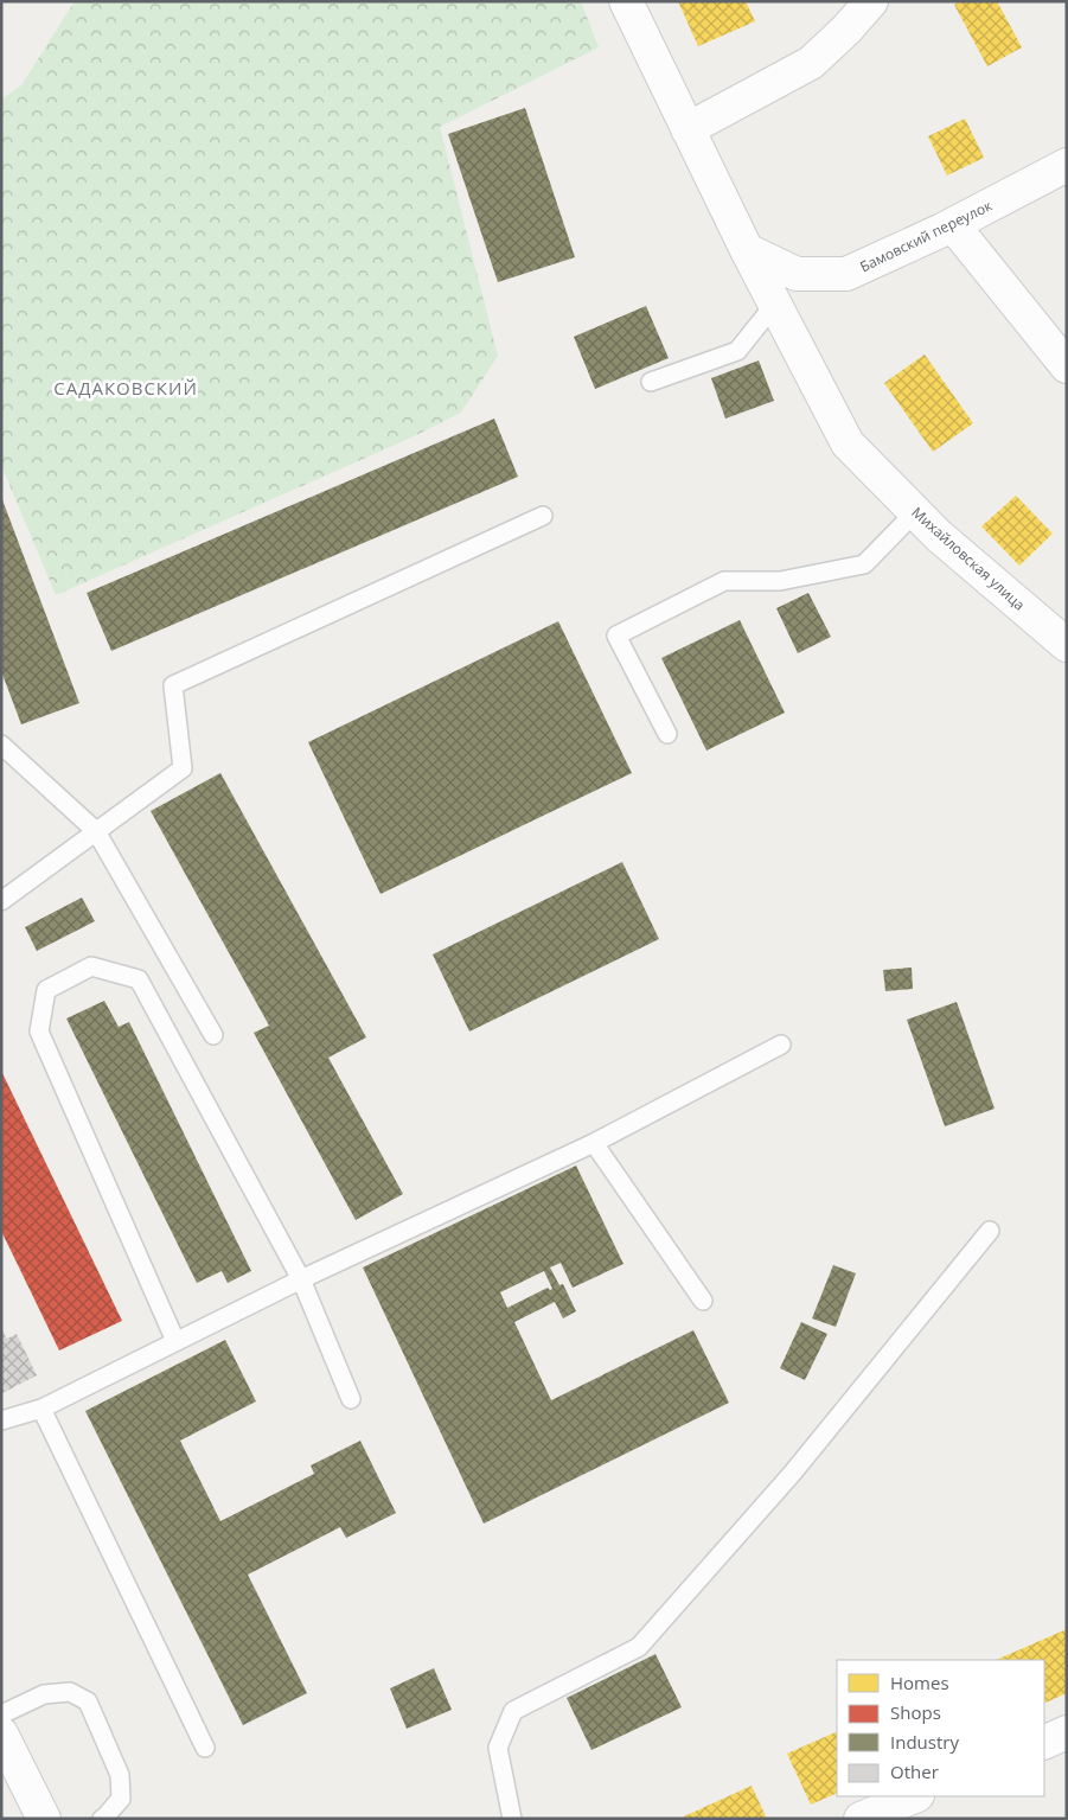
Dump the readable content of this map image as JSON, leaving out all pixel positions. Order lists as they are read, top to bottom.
{
  "streets": {
    "street": ["Бамовский переулок", "Михайловская улица"]
  },
  "districts": ["САДАКОВСКИЙ"],
  "legend": [
    "Homes",
    "Shops",
    "Industry",
    "Other"
  ]
}
